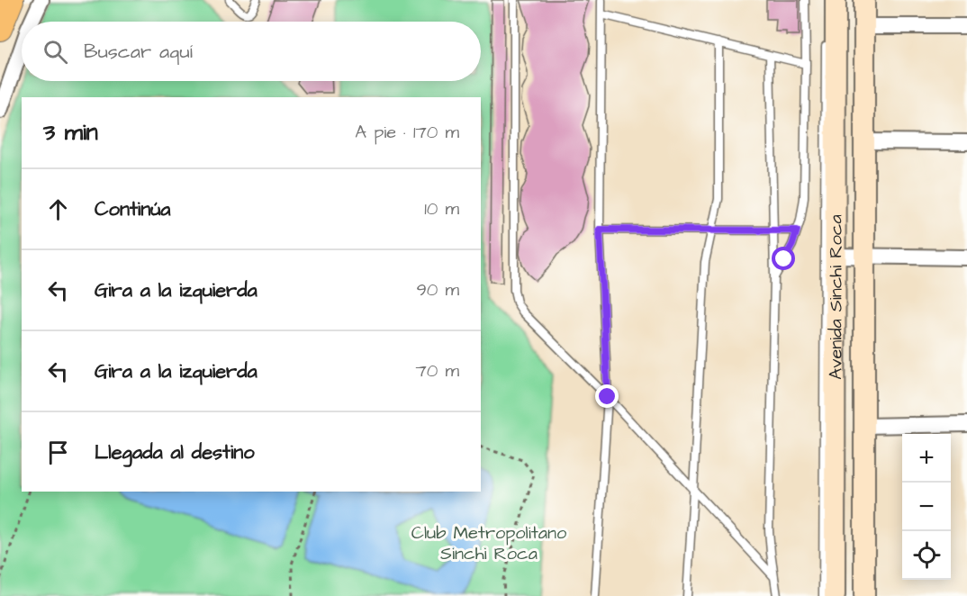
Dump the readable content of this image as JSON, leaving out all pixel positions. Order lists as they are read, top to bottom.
{
  "streets": {
    "main road": ["Avenida Sinchi Roca"]
  },
  "parks": ["Club Metropolitano Sinchi Roca"],
  "page": {
    "search": "Buscar aquí",
    "heading": ["3 min", "A pie · 170 m"],
    "list": [
      ["Continúa", "10 m"],
      ["Gira a la izquierda", "90 m"],
      ["Gira a la izquierda", "70 m"],
      "Llegada al destino"
    ],
    "map_buttons": ["+", "−"]
  }
}
